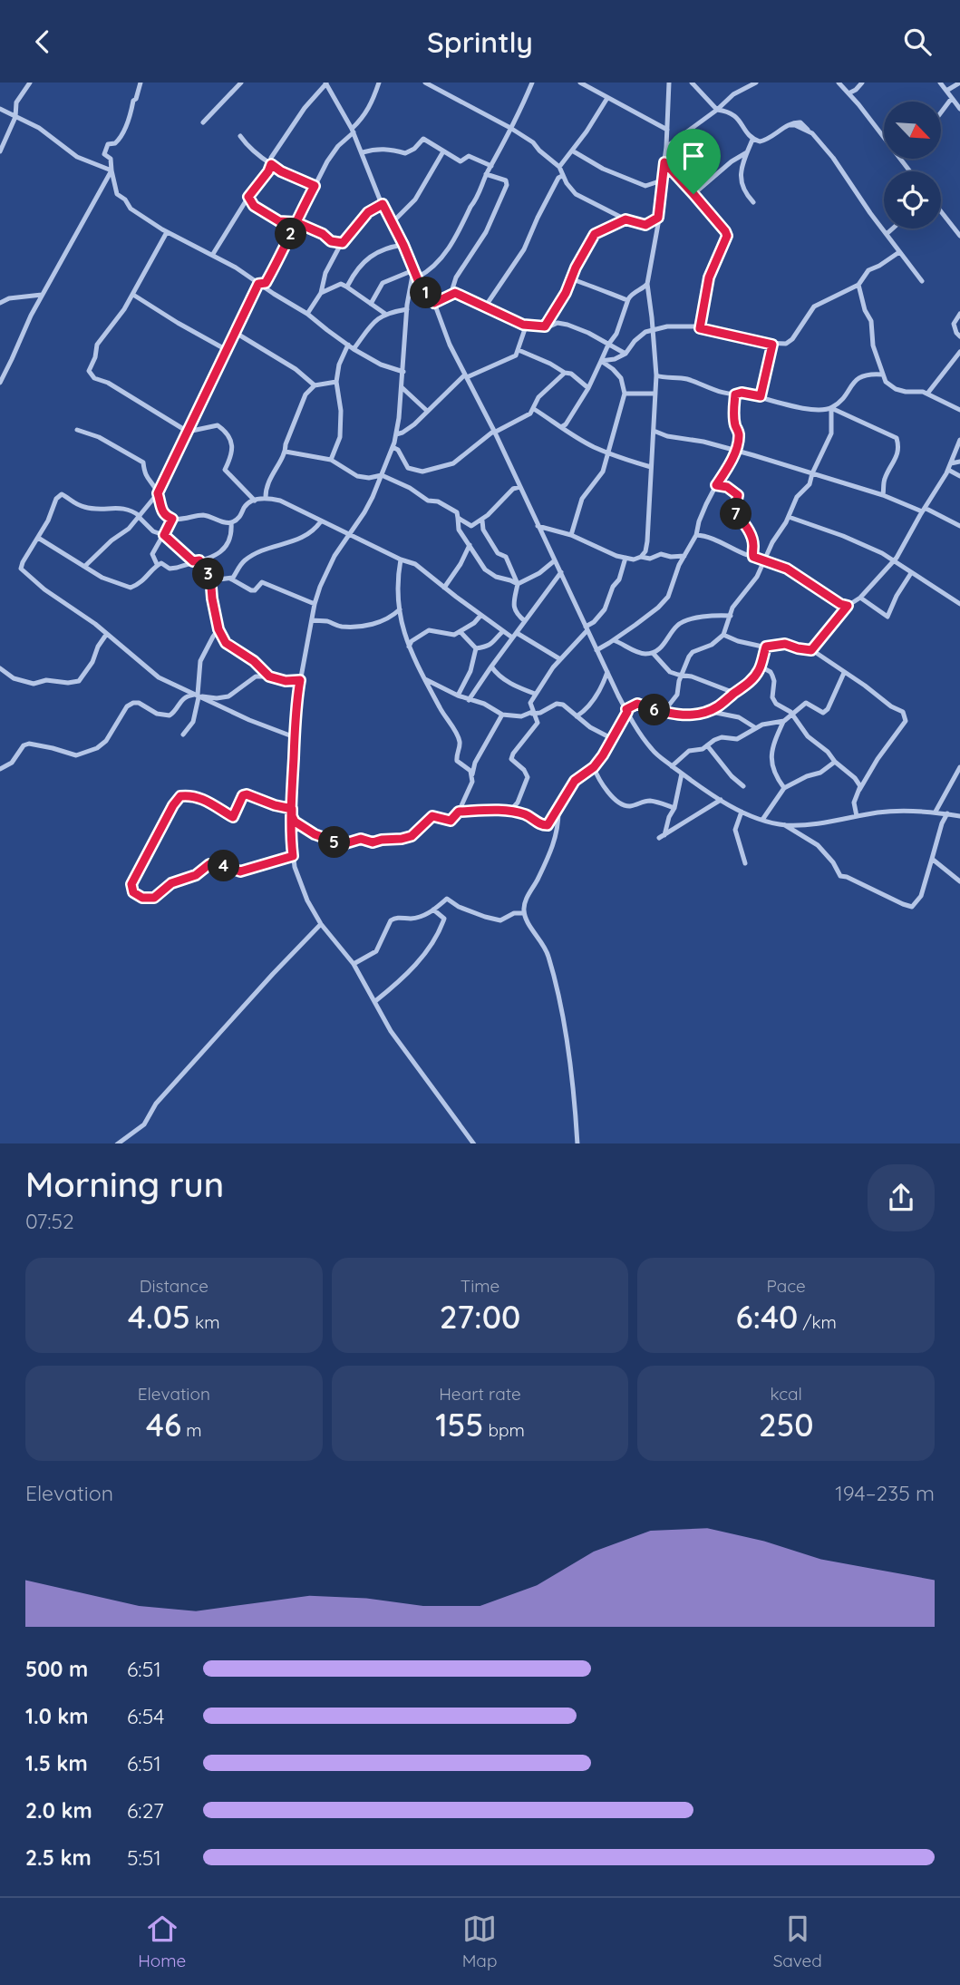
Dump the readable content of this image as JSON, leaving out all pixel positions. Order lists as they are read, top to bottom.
{
  "north": "bottom right",
  "page": {
    "header": "Sprintly",
    "pins": [
      "2",
      "1",
      "7",
      "3",
      "6",
      "5",
      "4"
    ],
    "heading": ["Morning run", "07:52"],
    "stats": [
      ["Distance", "4.05 km"],
      ["Time", "27:00"],
      ["Pace", "6:40 /km"],
      ["Elevation", "46 m"],
      ["Heart rate", "155 bpm"],
      ["kcal", "250"]
    ],
    "chart": ["Elevation", "194–235 m"],
    "list": [
      {
        "name": "500 m",
        "note": "6:51"
      },
      {
        "name": "1.0 km",
        "note": "6:54"
      },
      {
        "name": "1.5 km",
        "note": "6:51"
      },
      {
        "name": "2.0 km",
        "note": "6:27"
      },
      {
        "name": "2.5 km",
        "note": "5:51"
      }
    ],
    "tabs": ["Home", "Map", "Saved"]
  }
}
